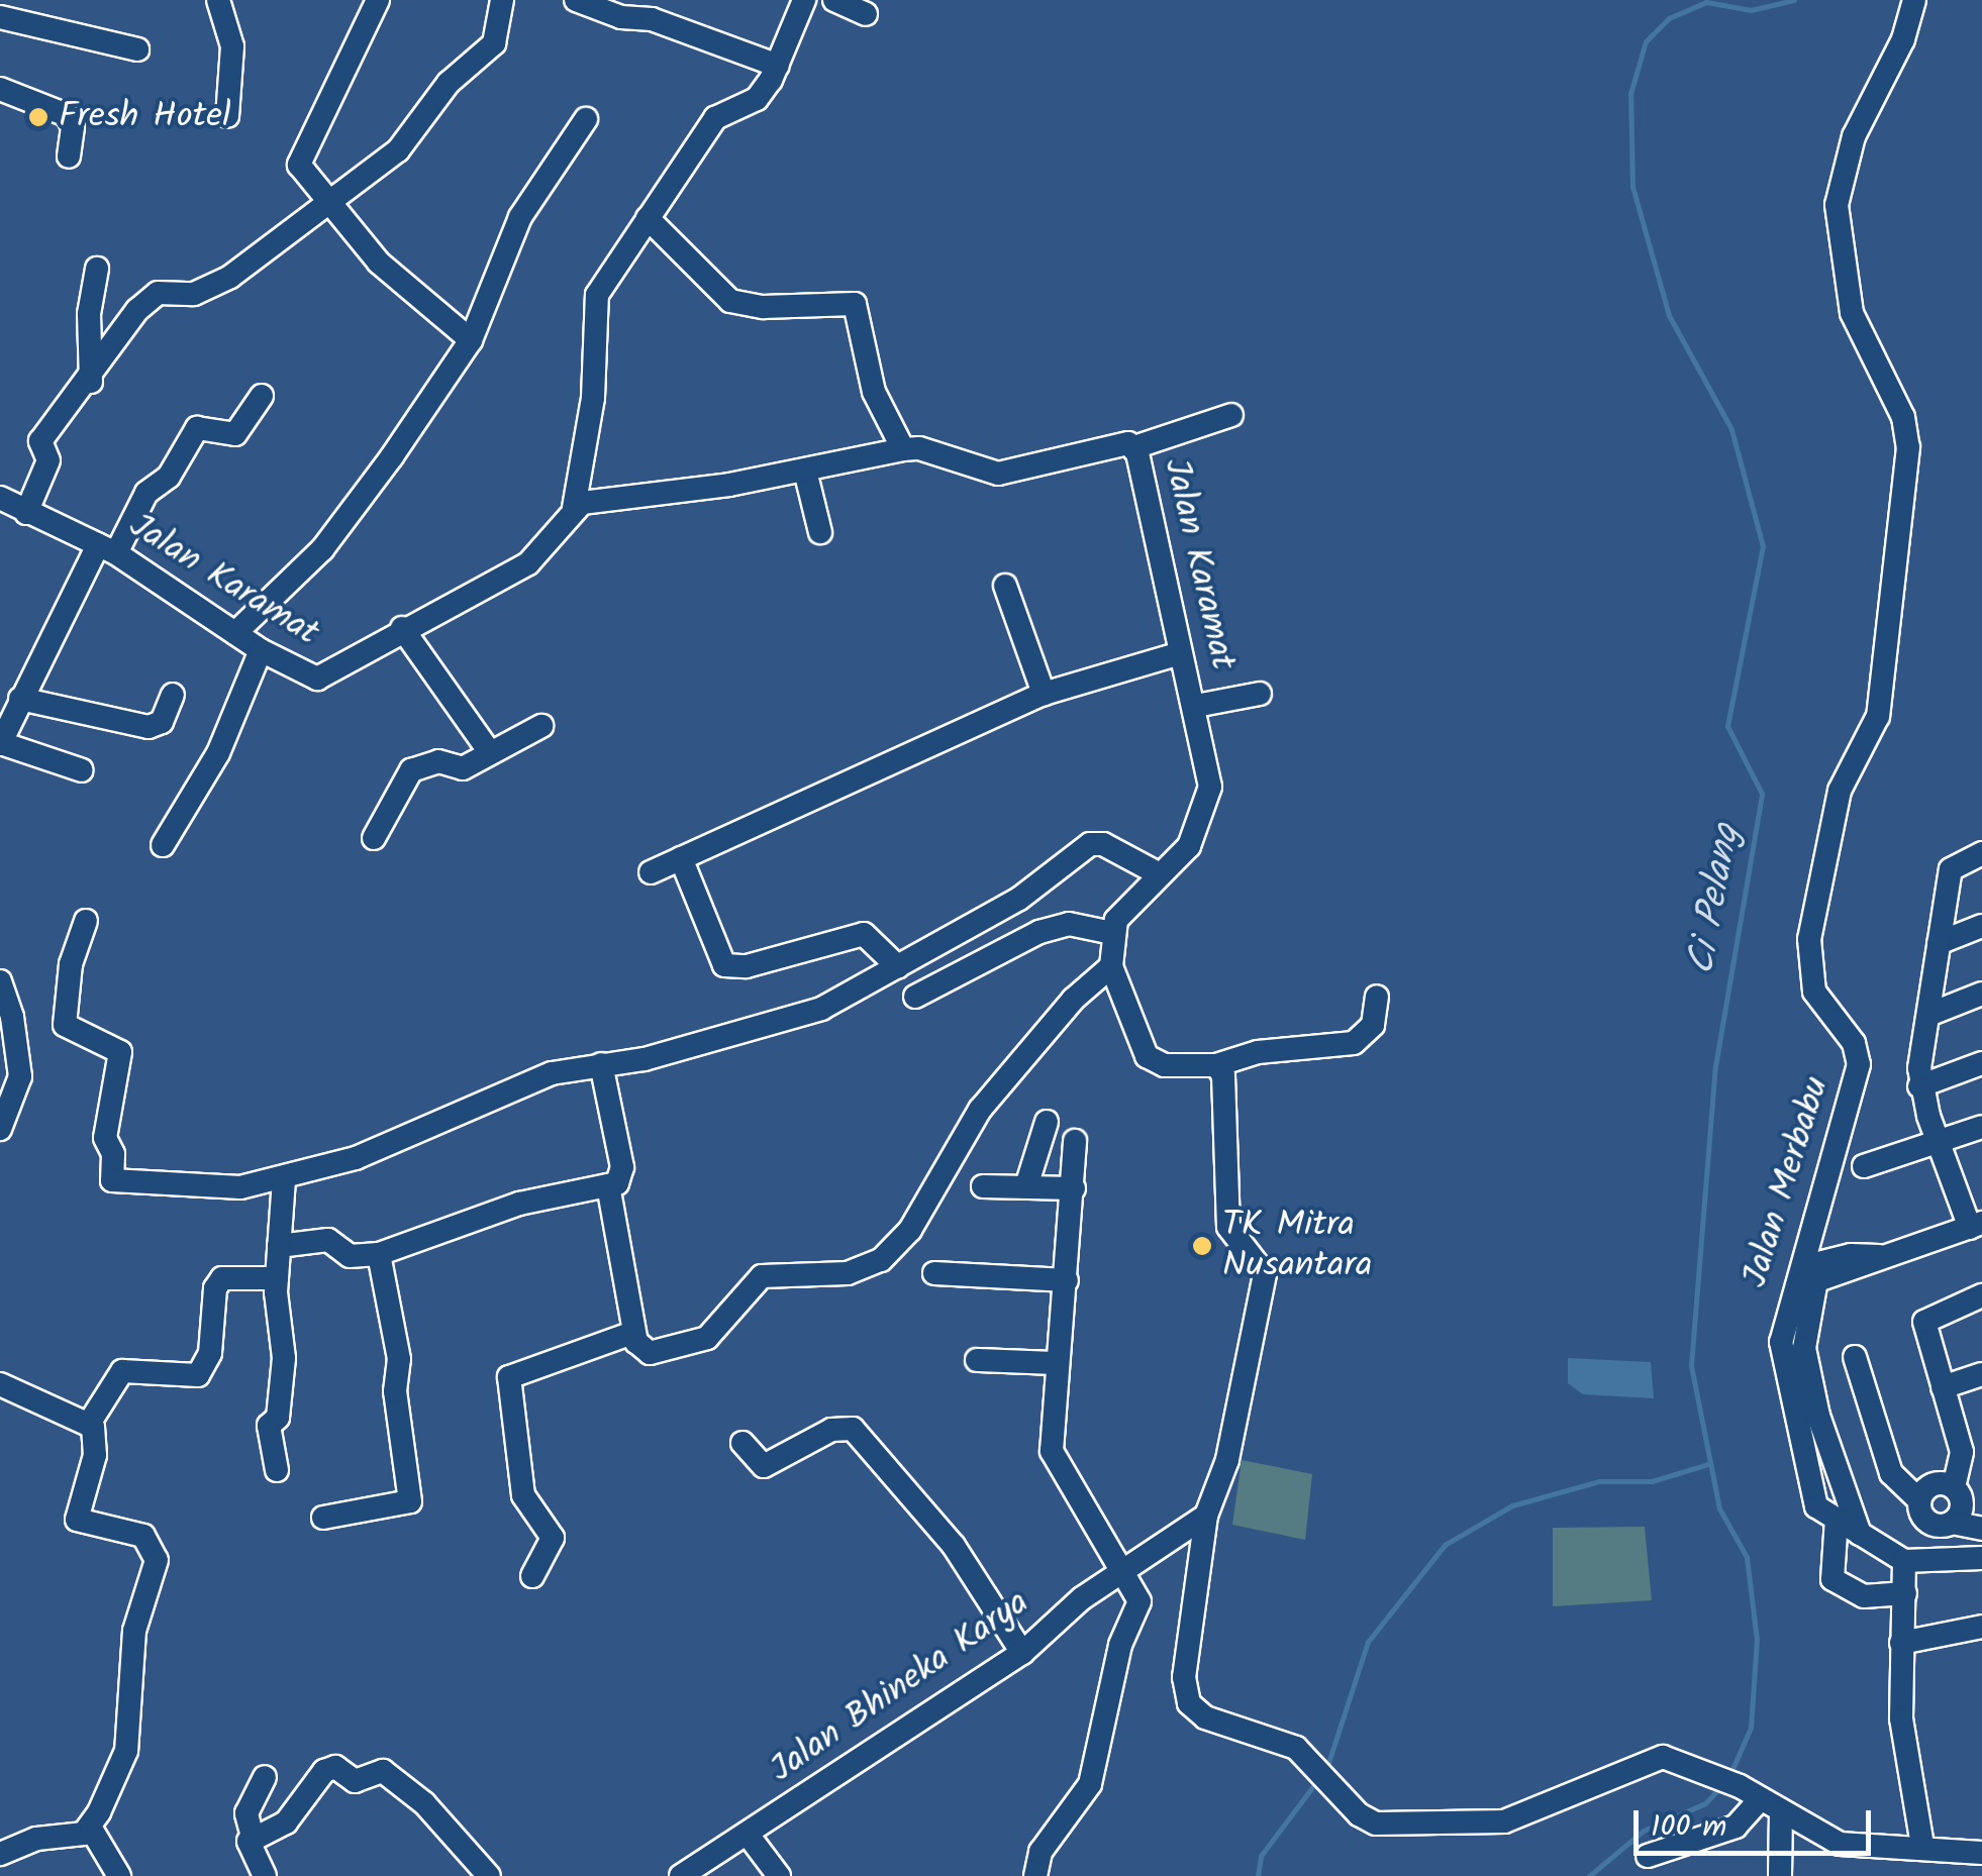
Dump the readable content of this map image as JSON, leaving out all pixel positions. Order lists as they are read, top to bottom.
{
  "streets": {
    "street": ["Jalan Karamat", "Jalan Merbabu", "Jalan Bhineka Karya"]
  },
  "water": ["Ci Pelang"],
  "places": ["Fresh Hotel", "TK Mitra Nusantara"],
  "scale_bar": "100 m"
}
